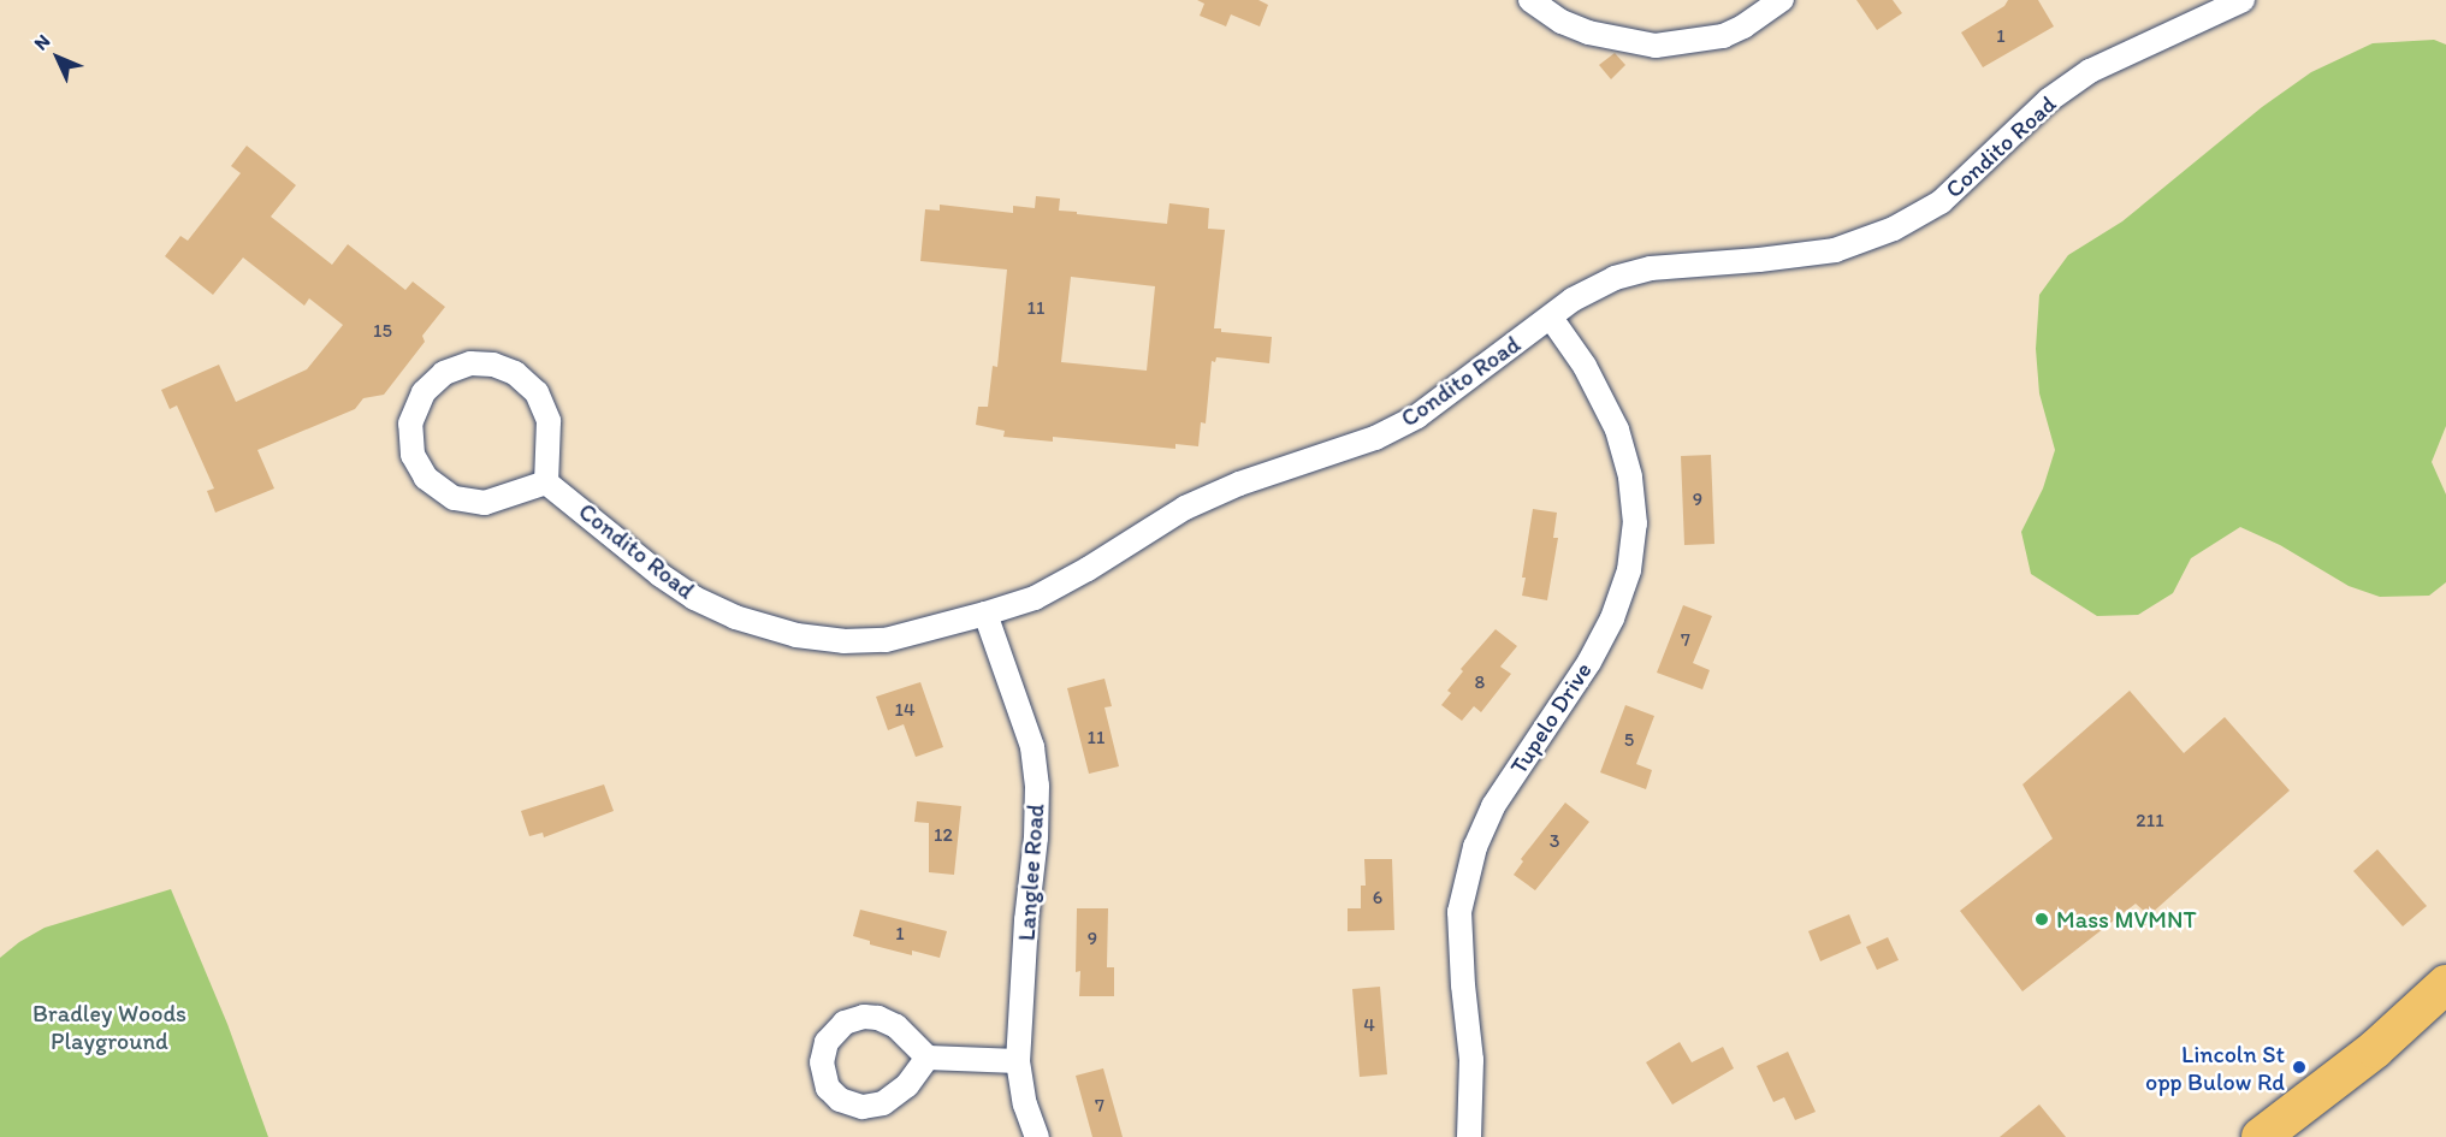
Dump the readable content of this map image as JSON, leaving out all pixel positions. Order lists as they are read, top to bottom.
{
  "streets": {
    "street": ["Condito Road", "Tupelo Drive", "Langlee Road"]
  },
  "crossings": [
    ["Condito Road", "Tupelo Drive"],
    ["Condito Road", "Langlee Road"]
  ],
  "parks": ["Bradley Woods Playground"],
  "places": ["Mass MVMNT", "Lincoln St opp Bulow Rd"],
  "house_numbers": [
    "1",
    "11",
    "15",
    "9",
    "7",
    "8",
    "14",
    "11",
    "5",
    "211",
    "12",
    "3",
    "6",
    "1",
    "9",
    "4",
    "7"
  ],
  "north": "top left"
}
